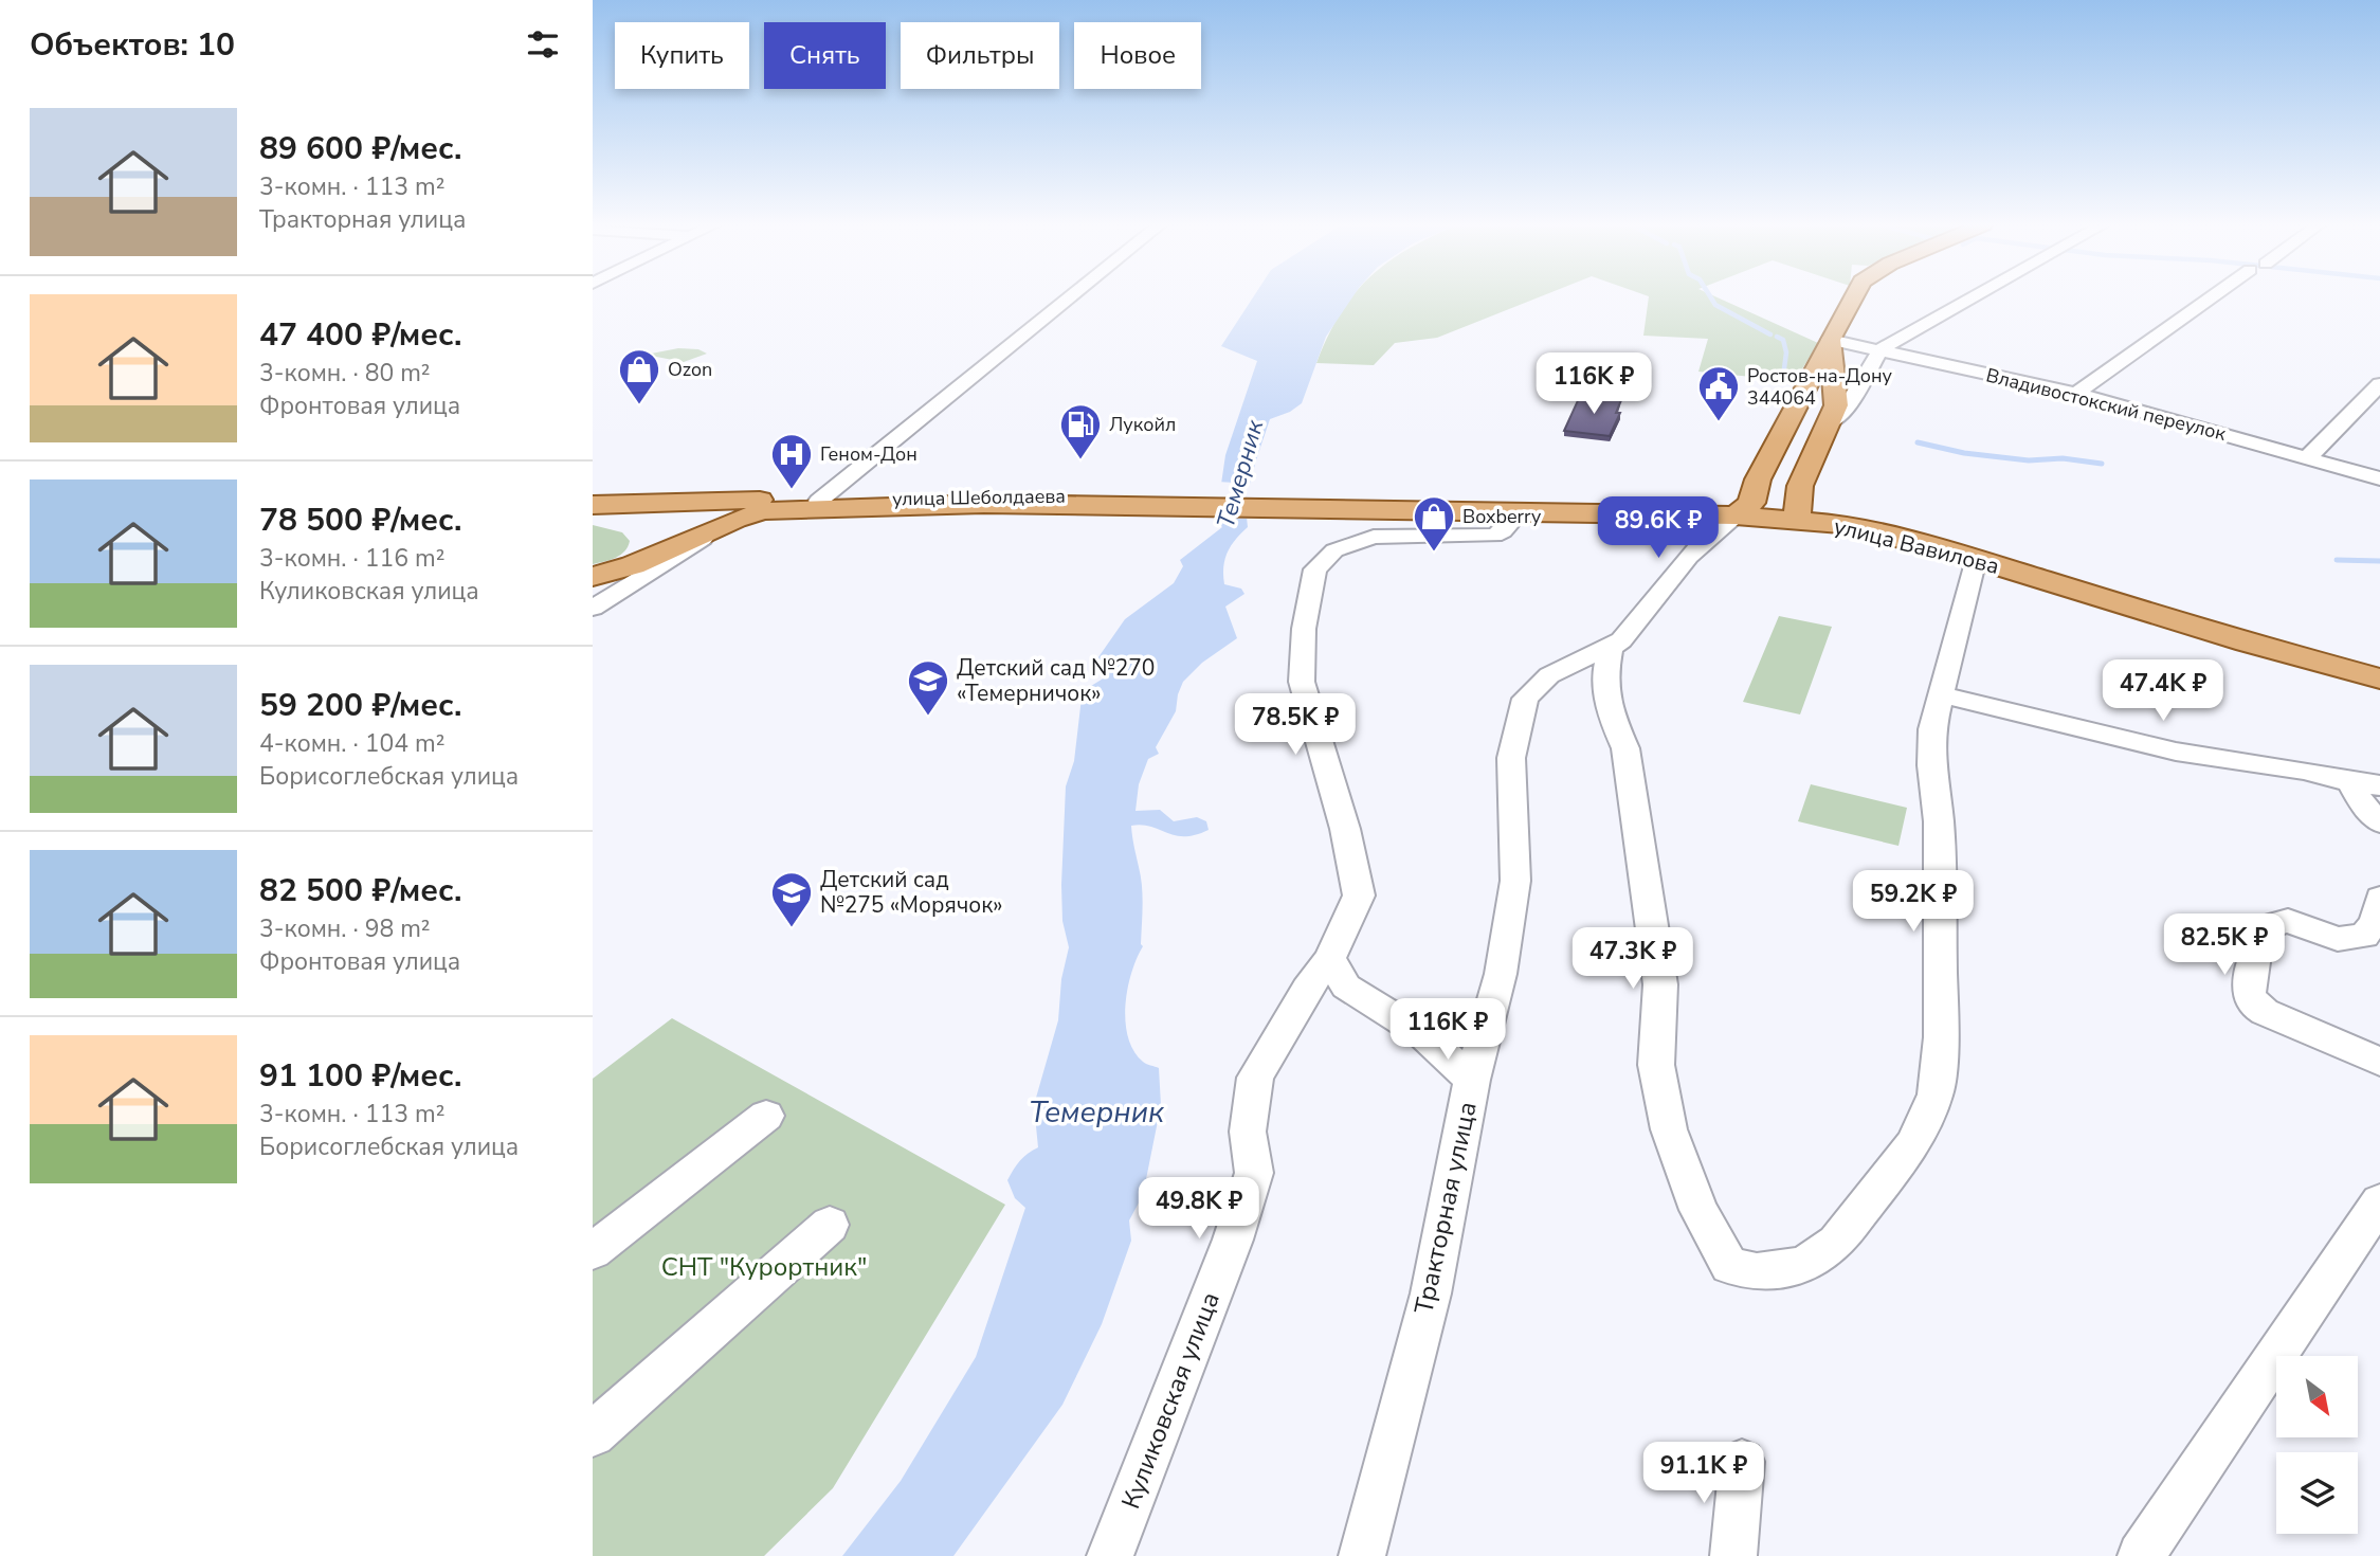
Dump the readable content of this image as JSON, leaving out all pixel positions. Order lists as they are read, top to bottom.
{
  "streets": {
    "main road": ["улица Шеболдаева", "улица Вавилова"],
    "street": ["Владивостокский переулок", "Тракторная улица", "Куликовская улица"]
  },
  "crossings": [
    ["улица Шеболдаева", "улица Вавилова"],
    ["улица Вавилова", "Тракторная улица"],
    ["улица Вавилова", "Куликовская улица"]
  ],
  "water": ["Темерник"],
  "parks": ["СНТ \"Курортник\""],
  "places": {
    "shop": ["Ozon", "Boxberry"],
    "public building": ["Ростов-на-Дону 344064"],
    "fuel station": ["Лукойл"],
    "hospital": ["Геном-Дон"],
    "school or university": ["Детский сад №270 «Темерничок»", "Детский сад №275 «Морячок»"]
  },
  "north": "bottom right",
  "page": {
    "heading": "Объектов: 10",
    "chip": [
      "Купить",
      "Снять",
      "Фильтры",
      "Новое"
    ],
    "list": [
      {
        "name": "89 600 ₽/мес.",
        "note": "3-комн. · 113 m² · Тракторная улица"
      },
      {
        "name": "47 400 ₽/мес.",
        "note": "3-комн. · 80 m² · Фронтовая улица"
      },
      {
        "name": "78 500 ₽/мес.",
        "note": "3-комн. · 116 m² · Куликовская улица"
      },
      {
        "name": "59 200 ₽/мес.",
        "note": "4-комн. · 104 m² · Борисоглебская улица"
      },
      {
        "name": "82 500 ₽/мес.",
        "note": "3-комн. · 98 m² · Фронтовая улица"
      },
      {
        "name": "91 100 ₽/мес.",
        "note": "3-комн. · 113 m² · Борисоглебская улица"
      }
    ],
    "price": [
      "116K ₽",
      "89.6K ₽",
      "47.4K ₽",
      "78.5K ₽",
      "59.2K ₽",
      "82.5K ₽",
      "47.3K ₽",
      "116K ₽",
      "49.8K ₽",
      "91.1K ₽"
    ]
  }
}
